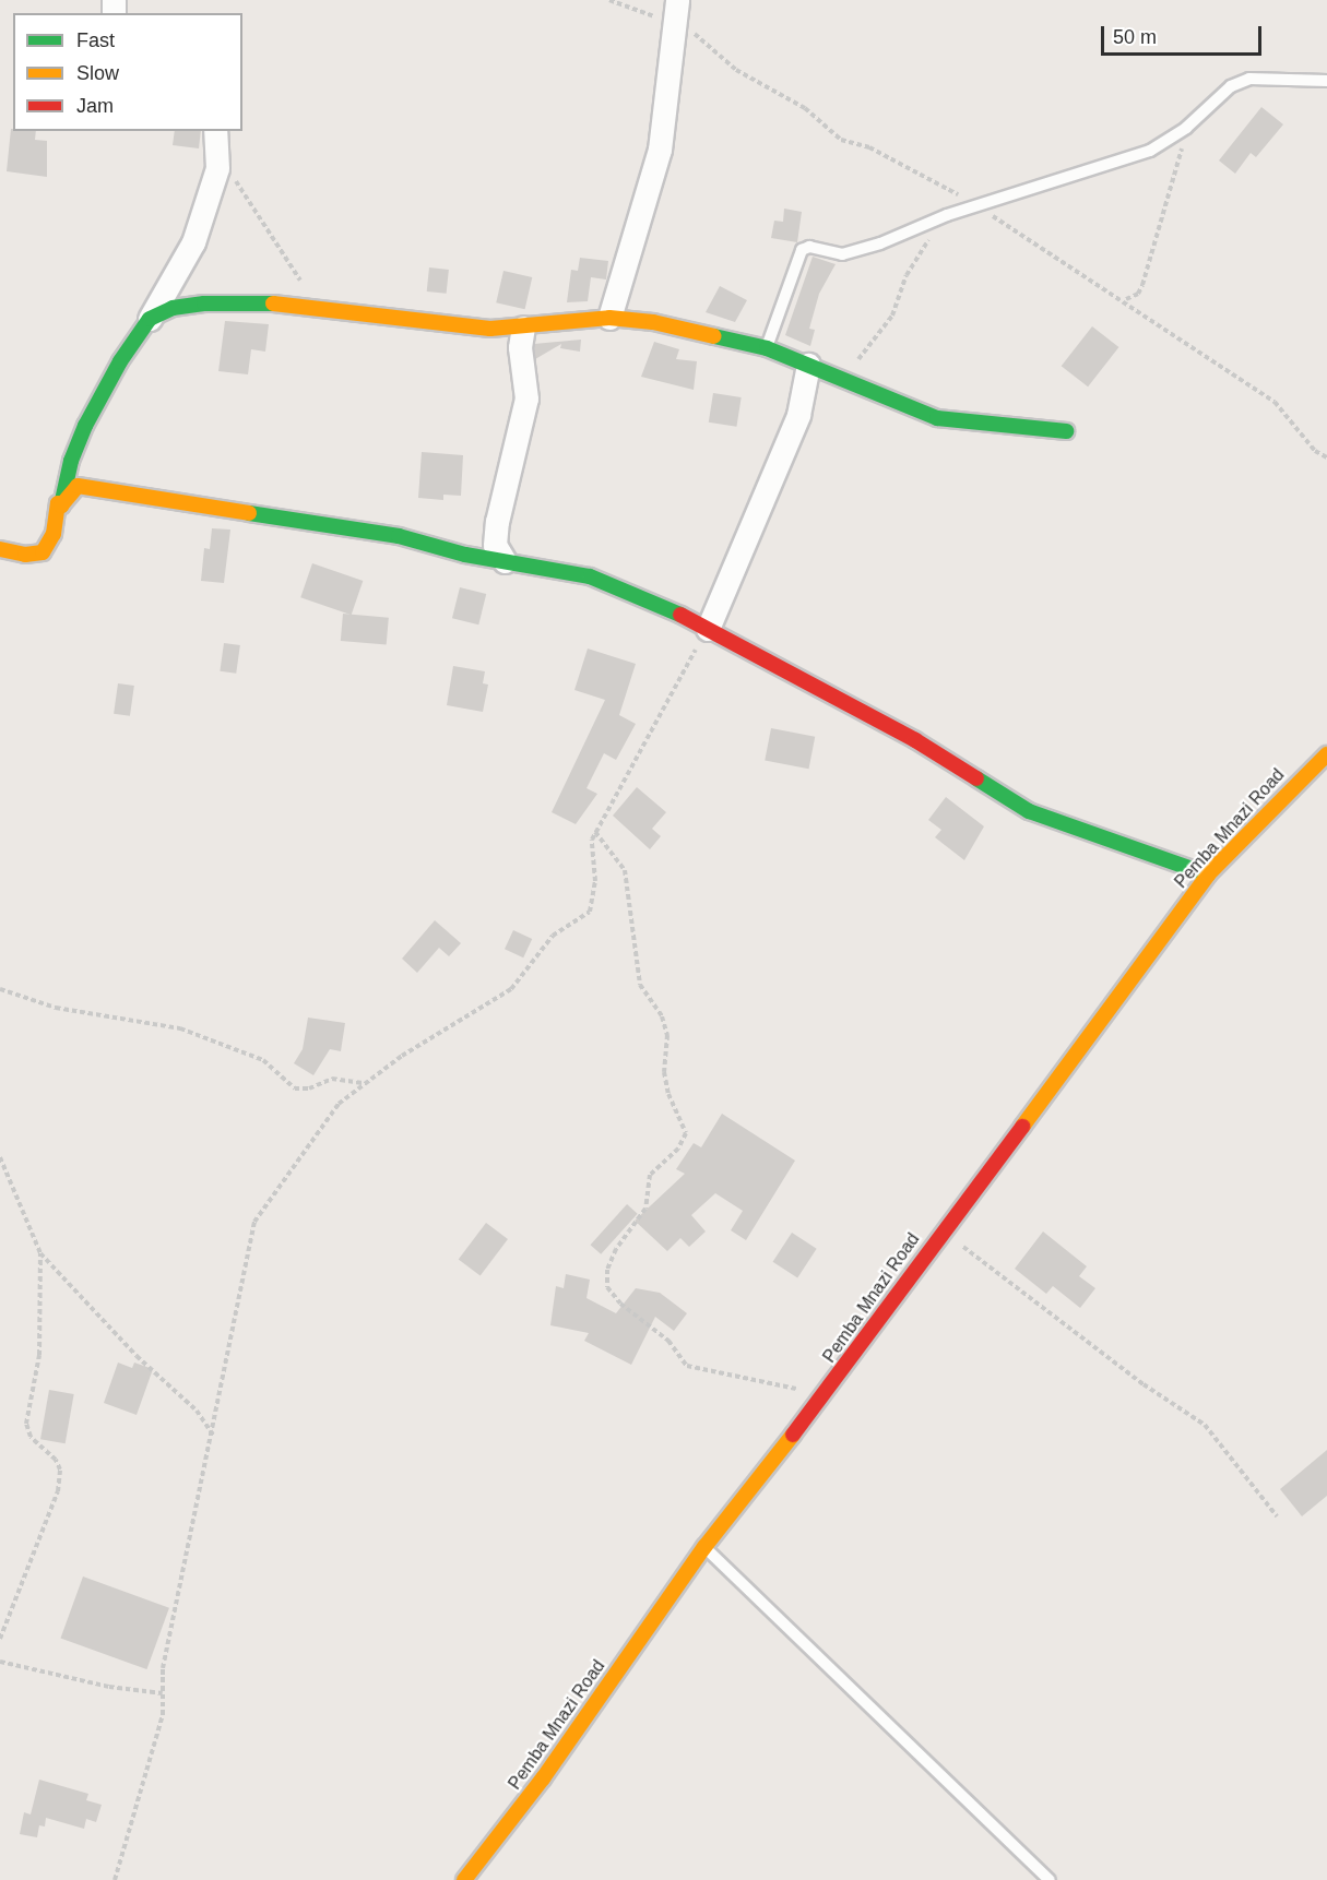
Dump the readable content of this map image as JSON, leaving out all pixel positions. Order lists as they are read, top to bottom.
{
  "streets": {
    "street": ["Pemba Mnazi Road"]
  },
  "legend": ["Fast", "Slow", "Jam"],
  "scale_bar": "50 m"
}
